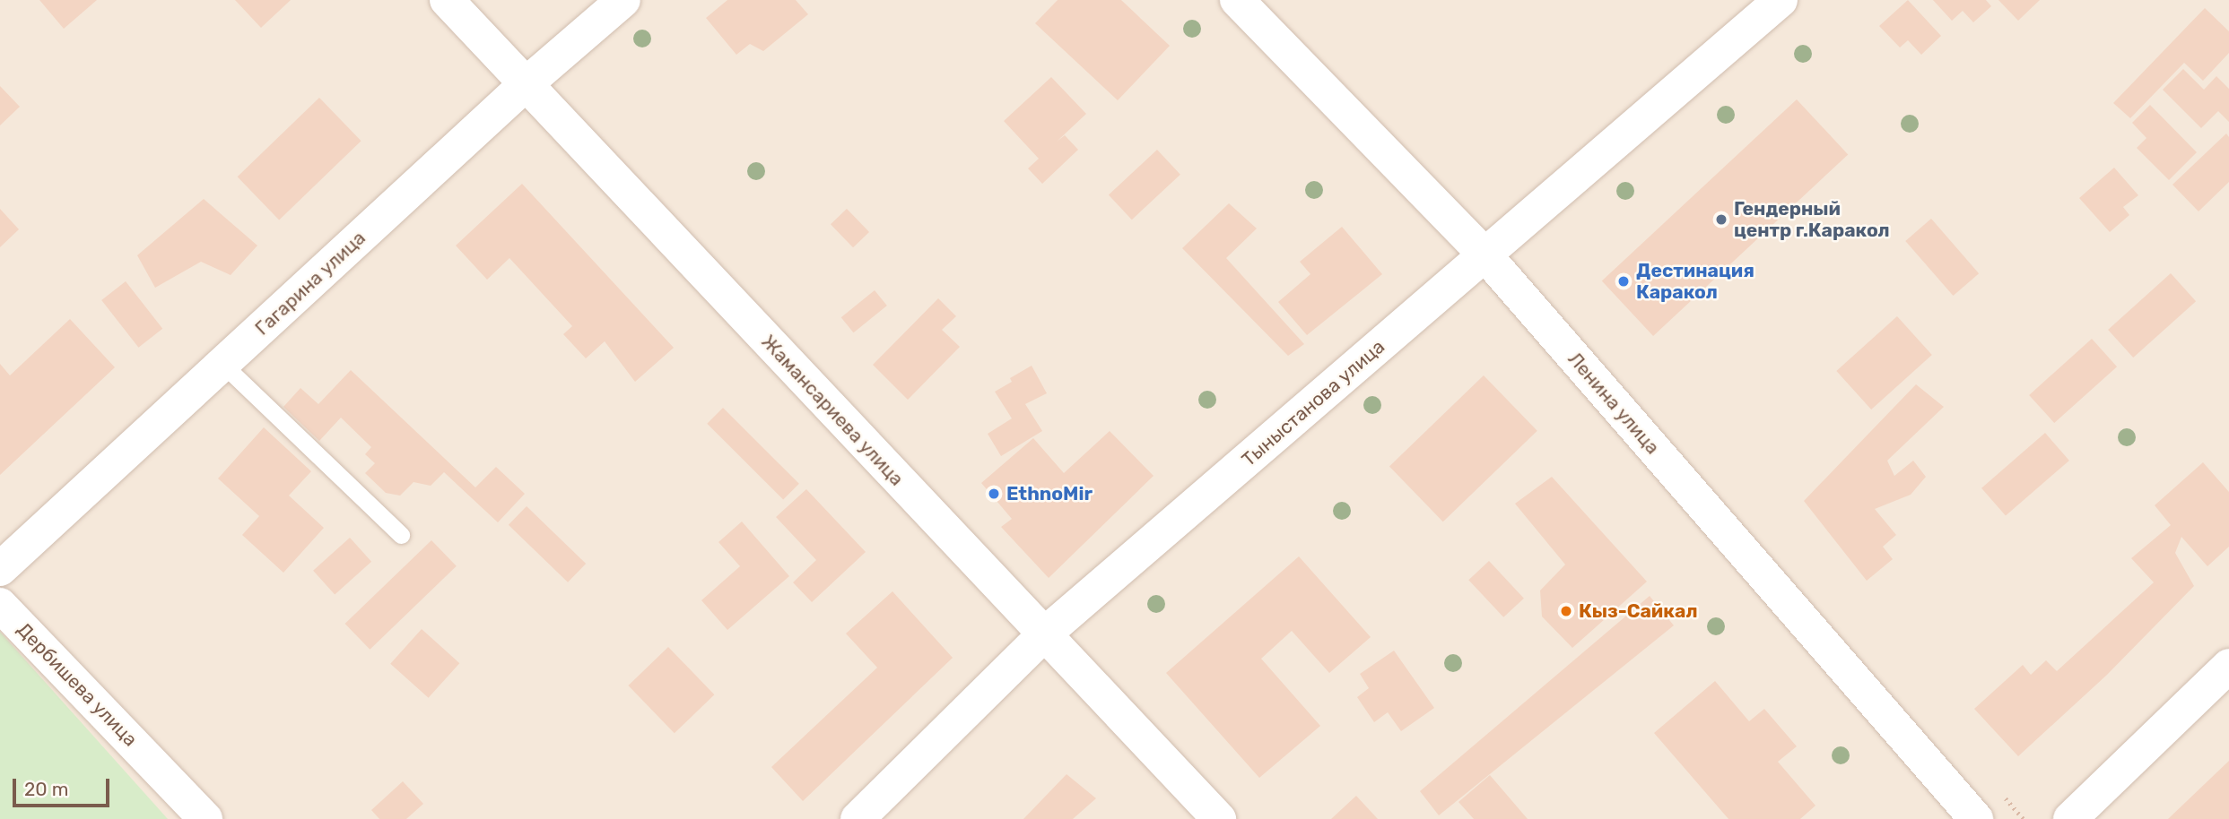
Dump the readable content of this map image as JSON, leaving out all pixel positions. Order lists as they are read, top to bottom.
{
  "streets": {
    "street": [
      "Гагарина улица",
      "Тыныстанова улица",
      "Ленина улица",
      "Жамансариева улица",
      "Дербишева улица"
    ]
  },
  "crossings": [
    ["Гагарина улица", "Жамансариева улица"],
    ["Тыныстанова улица", "Ленина улица"],
    ["Тыныстанова улица", "Жамансариева улица"]
  ],
  "places": [
    "Гендерный центр г.Каракол",
    "Дестинация Каракол",
    "EthnoMir",
    "Кыз-Сайкал"
  ],
  "scale_bar": "20 m"
}
